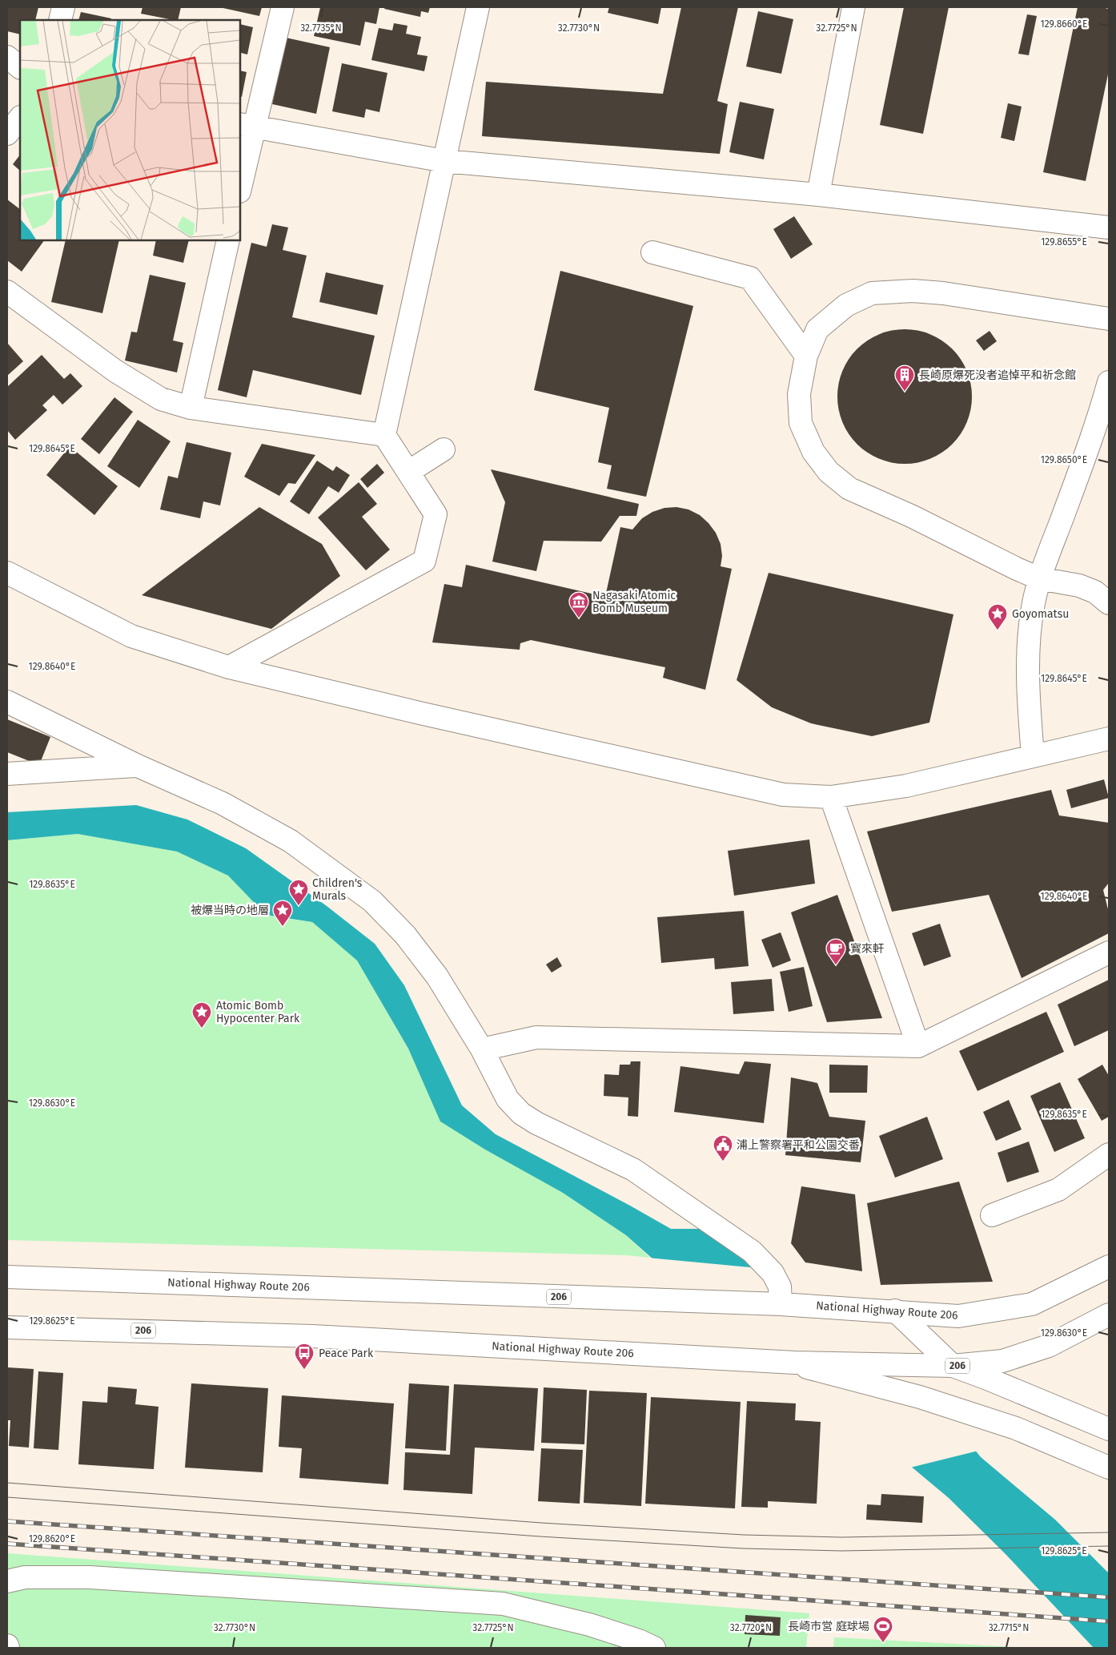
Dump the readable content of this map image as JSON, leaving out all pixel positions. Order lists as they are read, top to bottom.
{
  "streets": {
    "main road": ["National Highway Route 206", "206"]
  },
  "places": {
    "building": ["長崎原爆死没者追悼平和祈念館"],
    "museum": ["Nagasaki Atomic Bomb Museum"],
    "place": [
      "Goyomatsu",
      "Children's Murals",
      "被爆当時の地層",
      "Atomic Bomb Hypocenter Park"
    ],
    "cafe": ["寳來軒"],
    "public building": ["浦上警察署平和公園交番"],
    "bus stop": ["Peace Park"],
    "sports": ["長崎市営 庭球場"]
  },
  "coordinates": [
    "129.8660°E",
    "32.7735°N",
    "32.7730°N",
    "32.7725°N",
    "129.8655°E",
    "129.8645°E",
    "129.8650°E",
    "129.8640°E",
    "129.8635°E",
    "129.8630°E",
    "129.8625°E",
    "129.8620°E",
    "32.7720°N",
    "32.7715°N"
  ]
}
